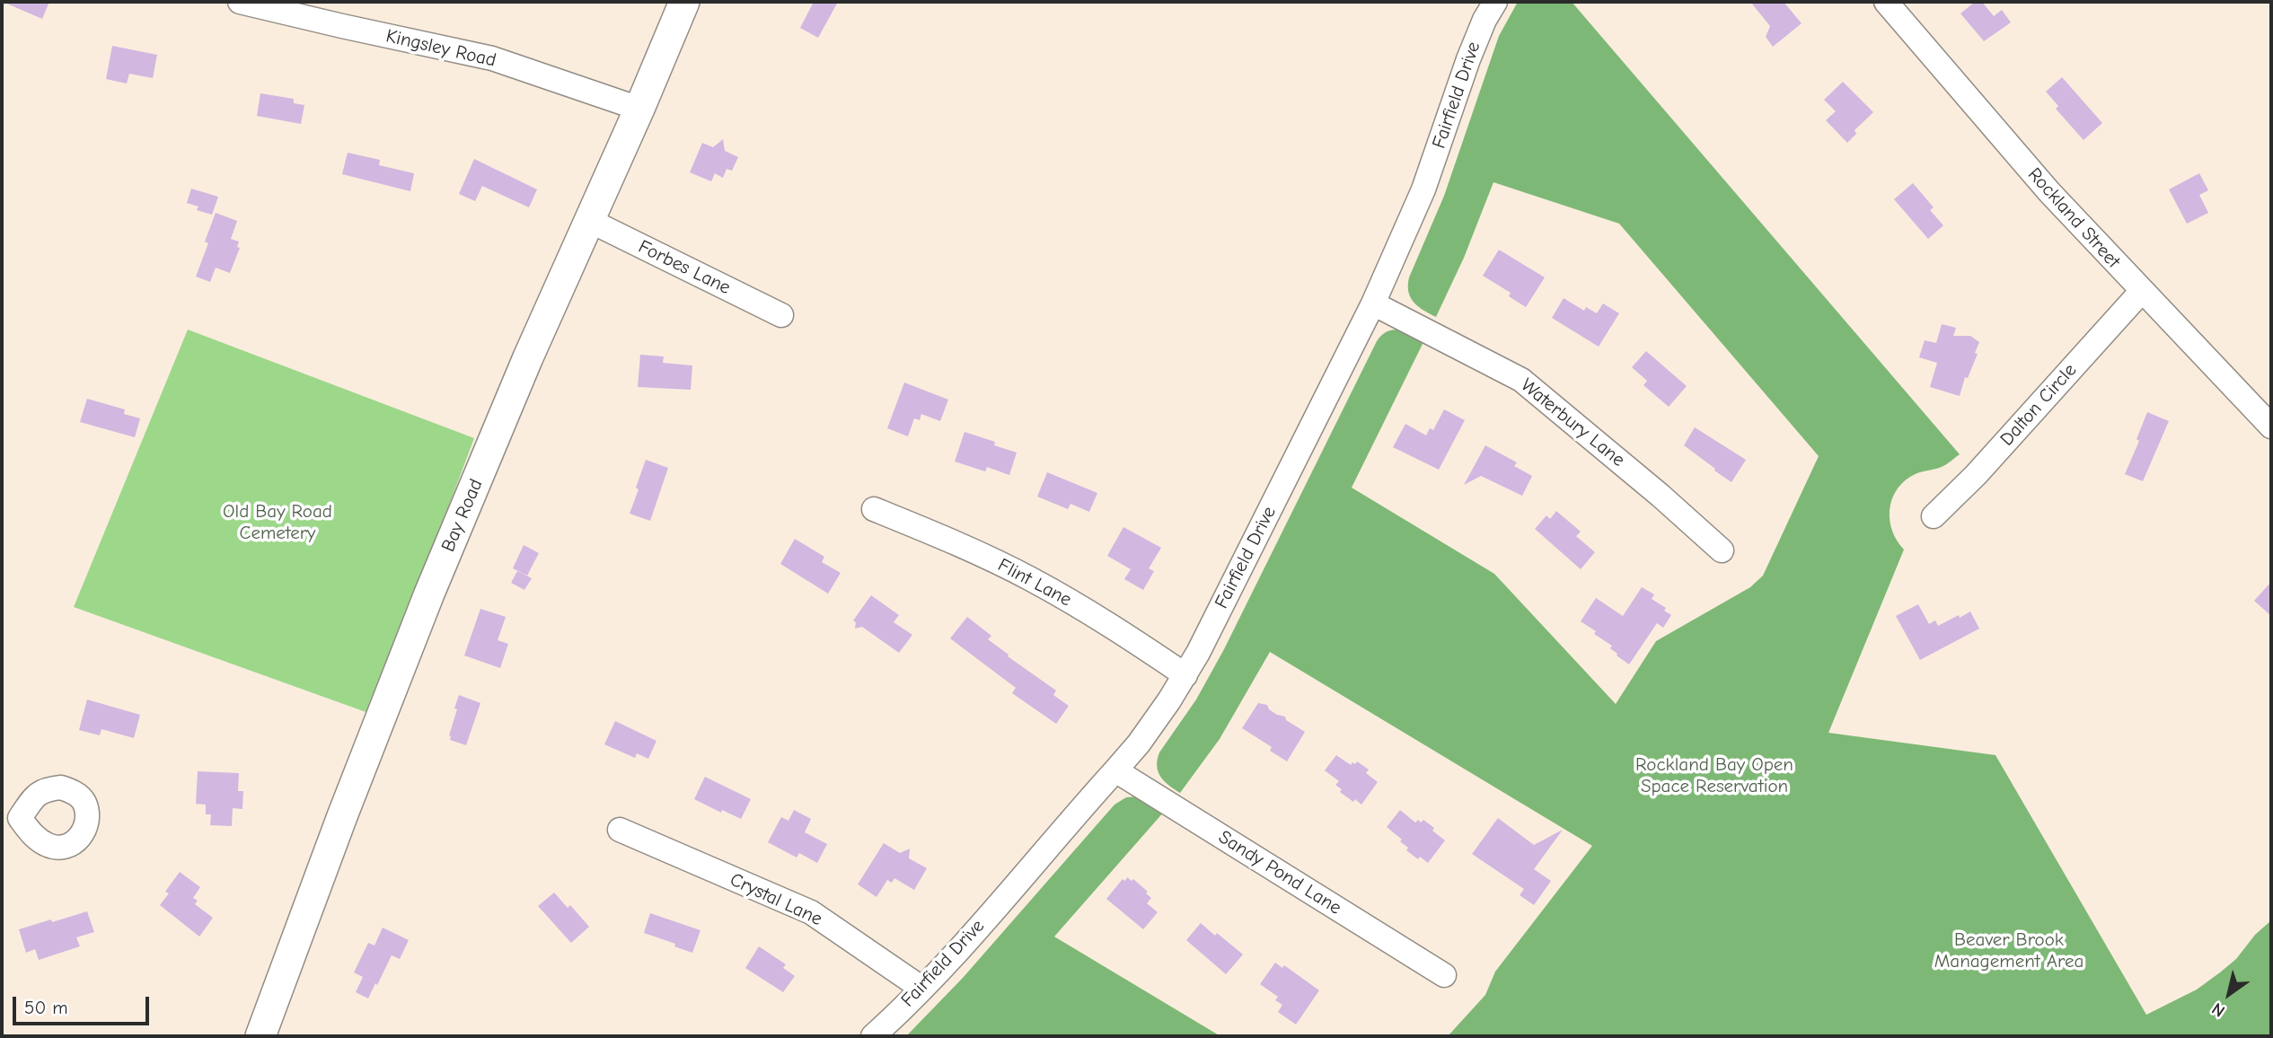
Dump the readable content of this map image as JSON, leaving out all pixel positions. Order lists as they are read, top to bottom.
{
  "streets": {
    "main road": ["Bay Road"],
    "street": [
      "Kingsley Road",
      "Fairfield Drive",
      "Rockland Street",
      "Forbes Lane",
      "Dalton Circle",
      "Waterbury Lane",
      "Flint Lane",
      "Sandy Pond Lane",
      "Crystal Lane"
    ]
  },
  "crossings": [
    ["Kingsley Road", "Bay Road"],
    ["Fairfield Drive", "Waterbury Lane"],
    ["Fairfield Drive", "Flint Lane"],
    ["Fairfield Drive", "Sandy Pond Lane"],
    ["Fairfield Drive", "Crystal Lane"],
    ["Rockland Street", "Dalton Circle"],
    ["Forbes Lane", "Bay Road"]
  ],
  "parks": ["Old Bay Road Cemetery", "Rockland Bay Open Space Reservation", "Beaver Brook Management Area"],
  "scale_bar": "50 m",
  "north": "bottom left"
}
